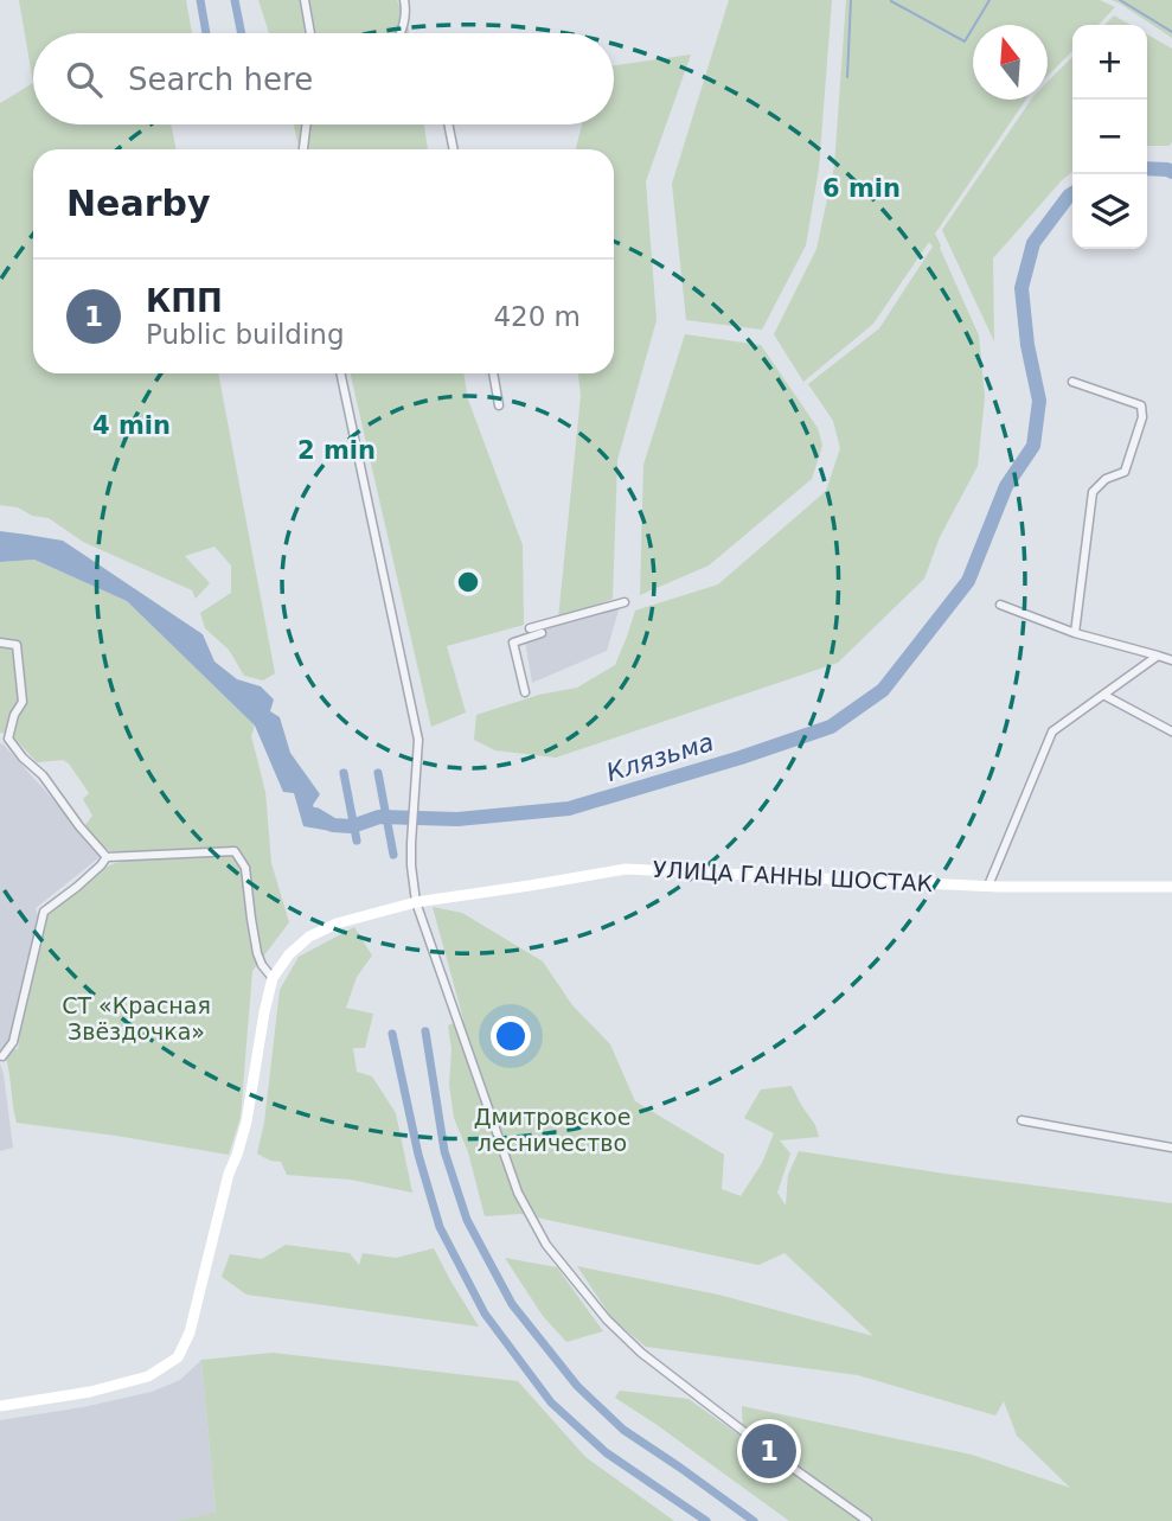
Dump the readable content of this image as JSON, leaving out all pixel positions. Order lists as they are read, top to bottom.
{
  "streets": {
    "main road": ["УЛИЦА ГАННЫ ШОСТАК"]
  },
  "water": ["Клязьма"],
  "parks": ["СТ «Красная Звёздочка»", "Дмитровское лесничество"],
  "north": "top",
  "page": {
    "map_buttons": ["+", "−"],
    "search": "Search here",
    "heading": "Nearby",
    "list": [
      {
        "mark": "1",
        "name": "КПП",
        "note": "Public building",
        "value": "420 m"
      }
    ],
    "pins": "1"
  },
  "rings": ["6 min", "4 min", "2 min"]
}
